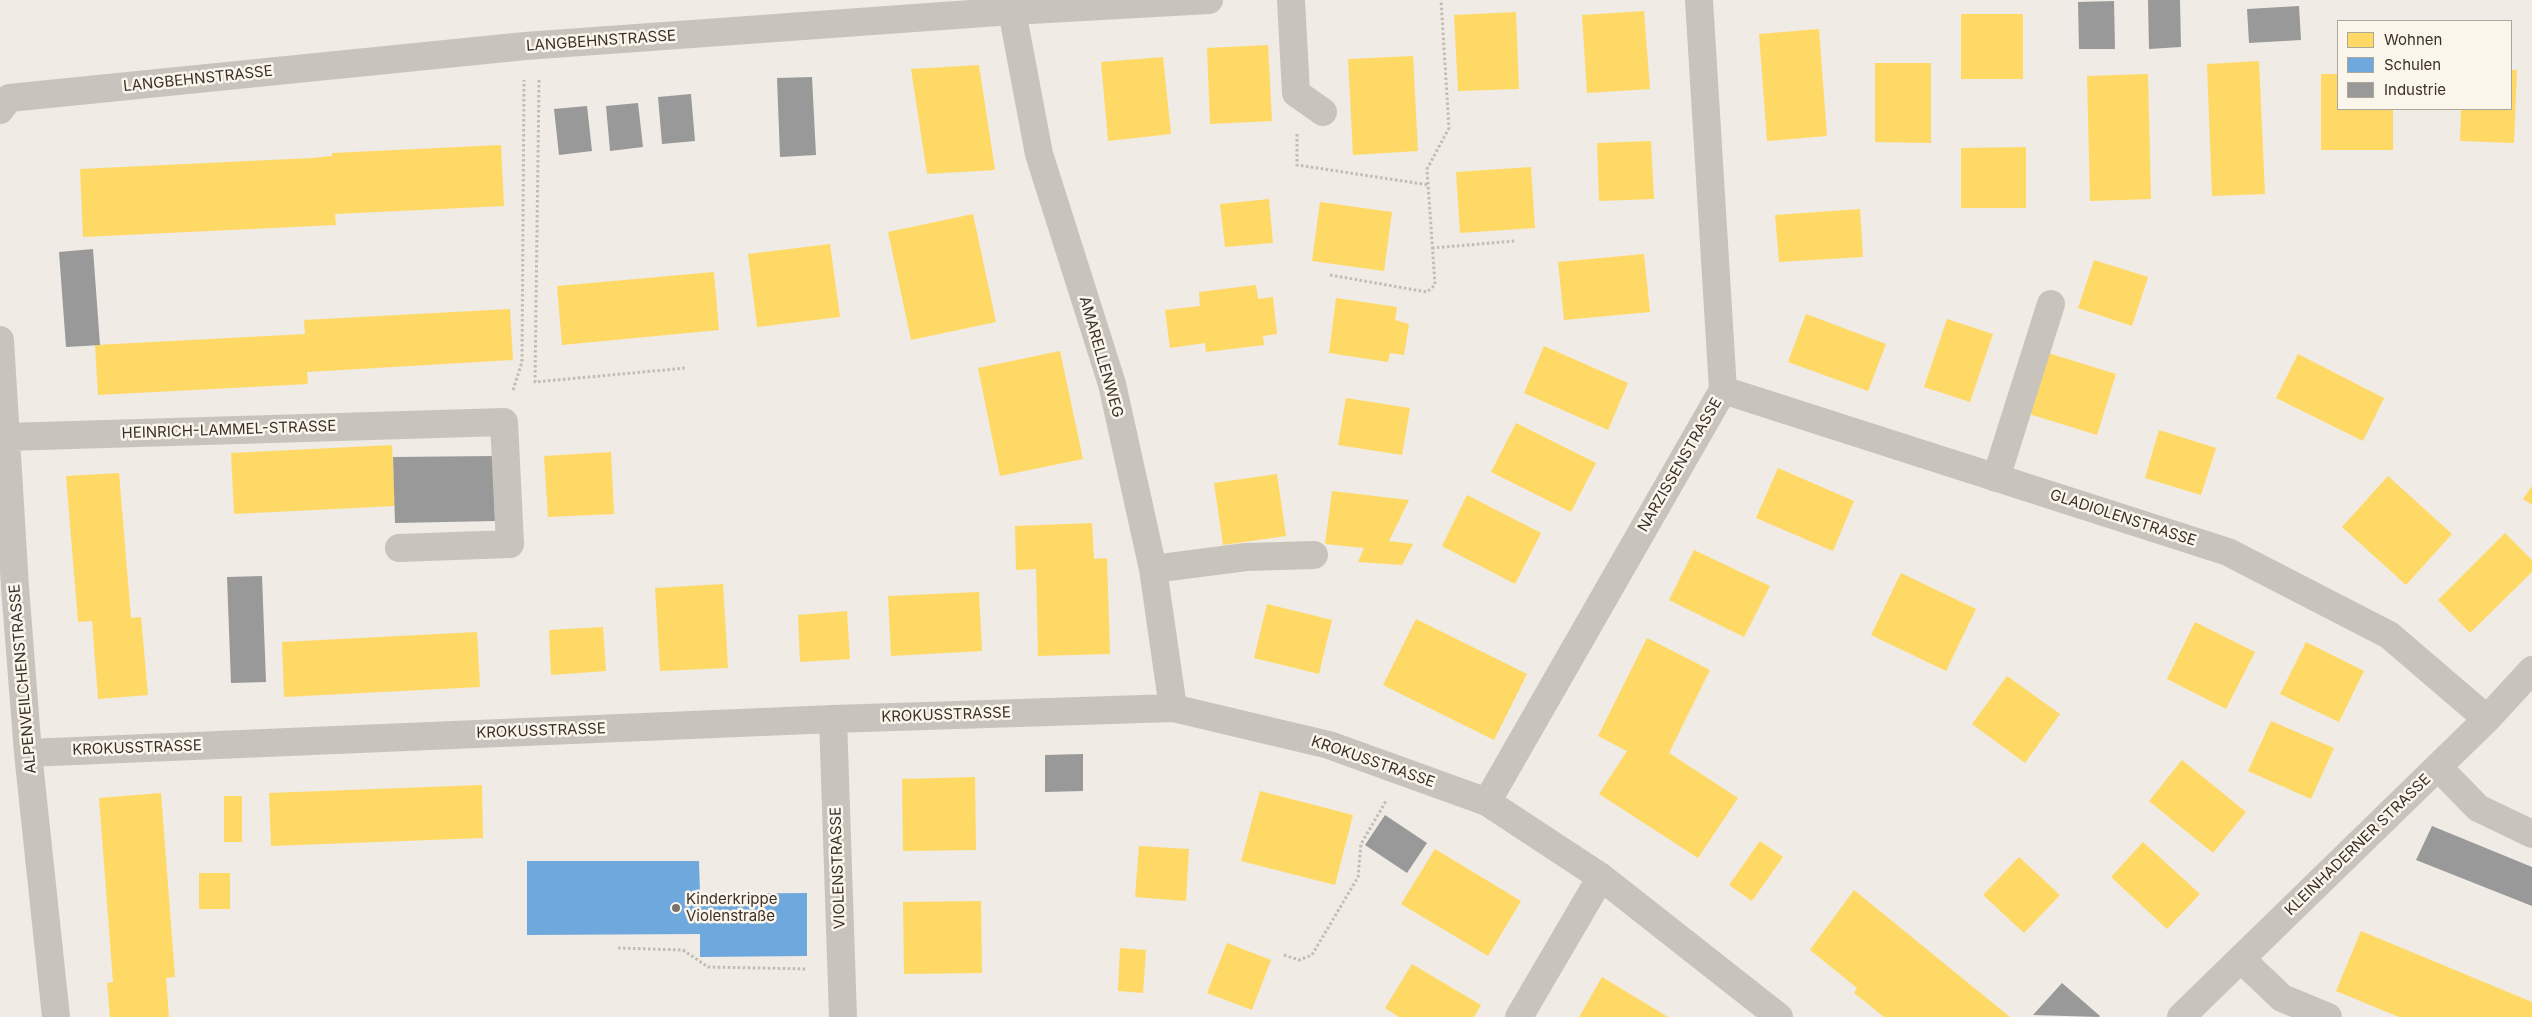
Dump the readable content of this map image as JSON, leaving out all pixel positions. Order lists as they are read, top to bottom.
{
  "streets": {
    "street": [
      "LANGBEHNSTRASSE",
      "AMARELLENWEG",
      "HEINRICH-LAMMEL-STRASSE",
      "NARZISSENSTRASSE",
      "GLADIOLENSTRASSE",
      "ALPENVEILCHENSTRASSE",
      "KROKUSSTRASSE",
      "KLEINHADERNER STRASSE",
      "VIOLENSTRASSE"
    ]
  },
  "crossings": [
    ["LANGBEHNSTRASSE", "AMARELLENWEG"],
    ["AMARELLENWEG", "KROKUSSTRASSE"],
    ["HEINRICH-LAMMEL-STRASSE", "ALPENVEILCHENSTRASSE"],
    ["NARZISSENSTRASSE", "GLADIOLENSTRASSE"],
    ["NARZISSENSTRASSE", "KROKUSSTRASSE"],
    ["GLADIOLENSTRASSE", "KLEINHADERNER STRASSE"],
    ["ALPENVEILCHENSTRASSE", "KROKUSSTRASSE"],
    ["KROKUSSTRASSE", "VIOLENSTRASSE"]
  ],
  "places": ["Kinderkrippe Violenstraße"],
  "legend": ["Wohnen", "Schulen", "Industrie"]
}
